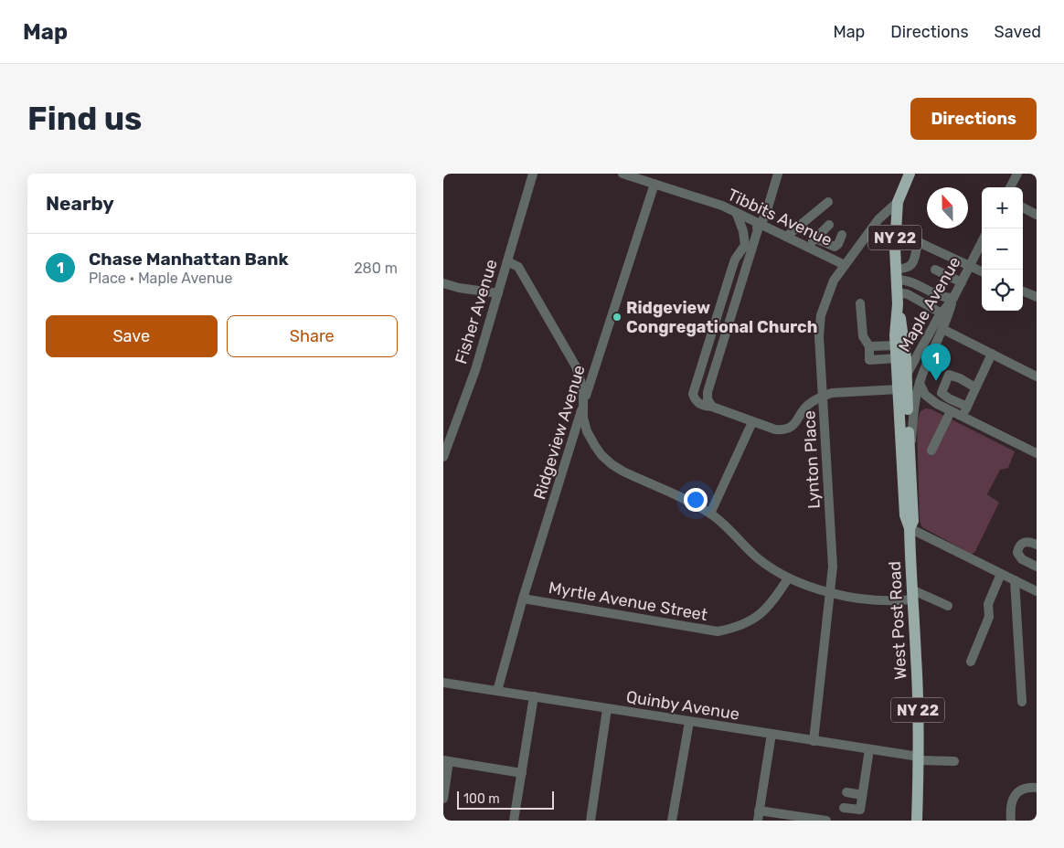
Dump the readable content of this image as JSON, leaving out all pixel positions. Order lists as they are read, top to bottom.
{
  "streets": {
    "main road": ["NY 22", "West Post Road"],
    "street": [
      "Tibbits Avenue",
      "Maple Avenue",
      "Fisher Avenue",
      "Ridgeview Avenue",
      "Lynton Place",
      "Myrtle Avenue Street",
      "Quinby Avenue"
    ]
  },
  "crossings": [
    ["Tibbits Avenue", "Ridgeview Avenue"],
    ["Tibbits Avenue", "Lynton Place"],
    ["Maple Avenue", "West Post Road"],
    ["Ridgeview Avenue", "Myrtle Avenue Street"],
    ["Ridgeview Avenue", "Quinby Avenue"],
    ["Lynton Place", "West Post Road"],
    ["Lynton Place", "Quinby Avenue"],
    ["West Post Road", "Quinby Avenue"]
  ],
  "places": ["Ridgeview Congregational Church"],
  "scale_bar": "100 m",
  "north": "top",
  "page": {
    "header": "Map",
    "nav": ["Map", "Directions", "Saved"],
    "buttons": [
      "Directions",
      ["Save", "Share"]
    ],
    "title": "Find us",
    "heading": "Nearby",
    "map_buttons": ["+", "−"],
    "list": [
      {
        "mark": "1",
        "name": "Chase Manhattan Bank",
        "note": "Place · Maple Avenue",
        "value": "280 m"
      }
    ],
    "pins": "1",
    "scale": "100 m"
  }
}
